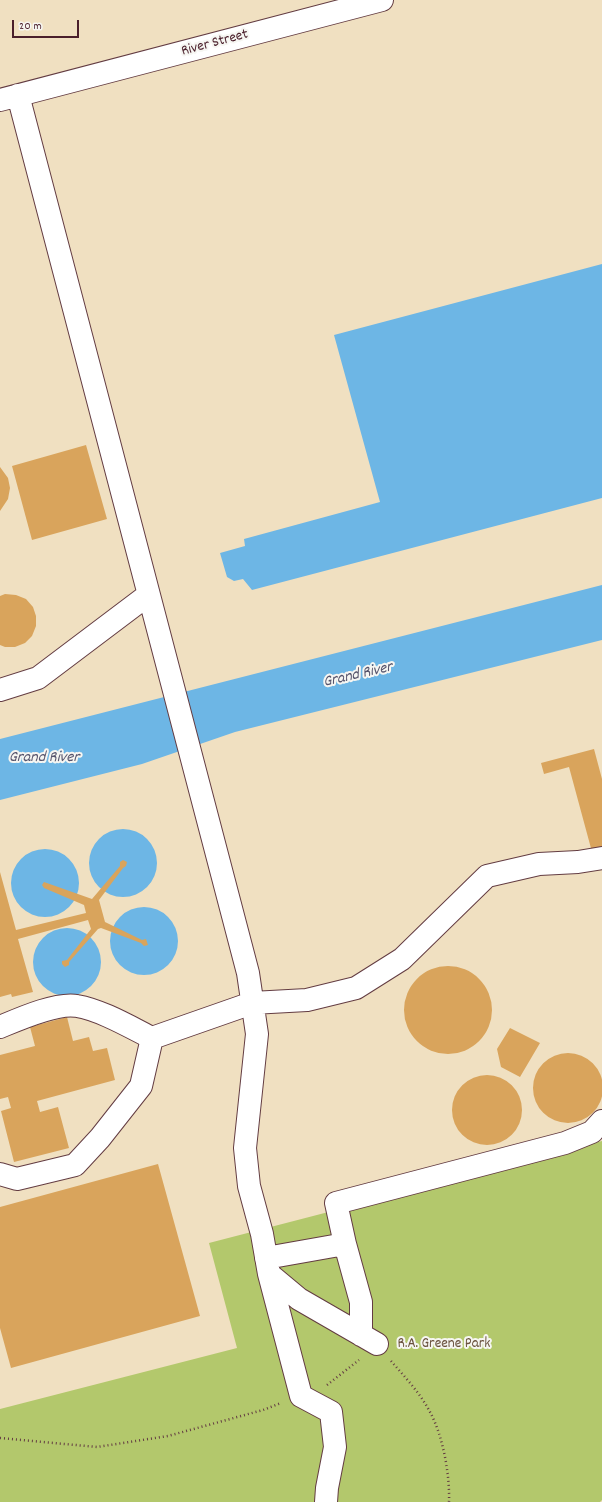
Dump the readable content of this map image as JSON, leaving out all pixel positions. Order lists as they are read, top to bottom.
{
  "streets": {
    "street": ["River Street"]
  },
  "water": ["Grand River"],
  "parks": ["R.A. Greene Park"],
  "scale_bar": "20 m"
}
